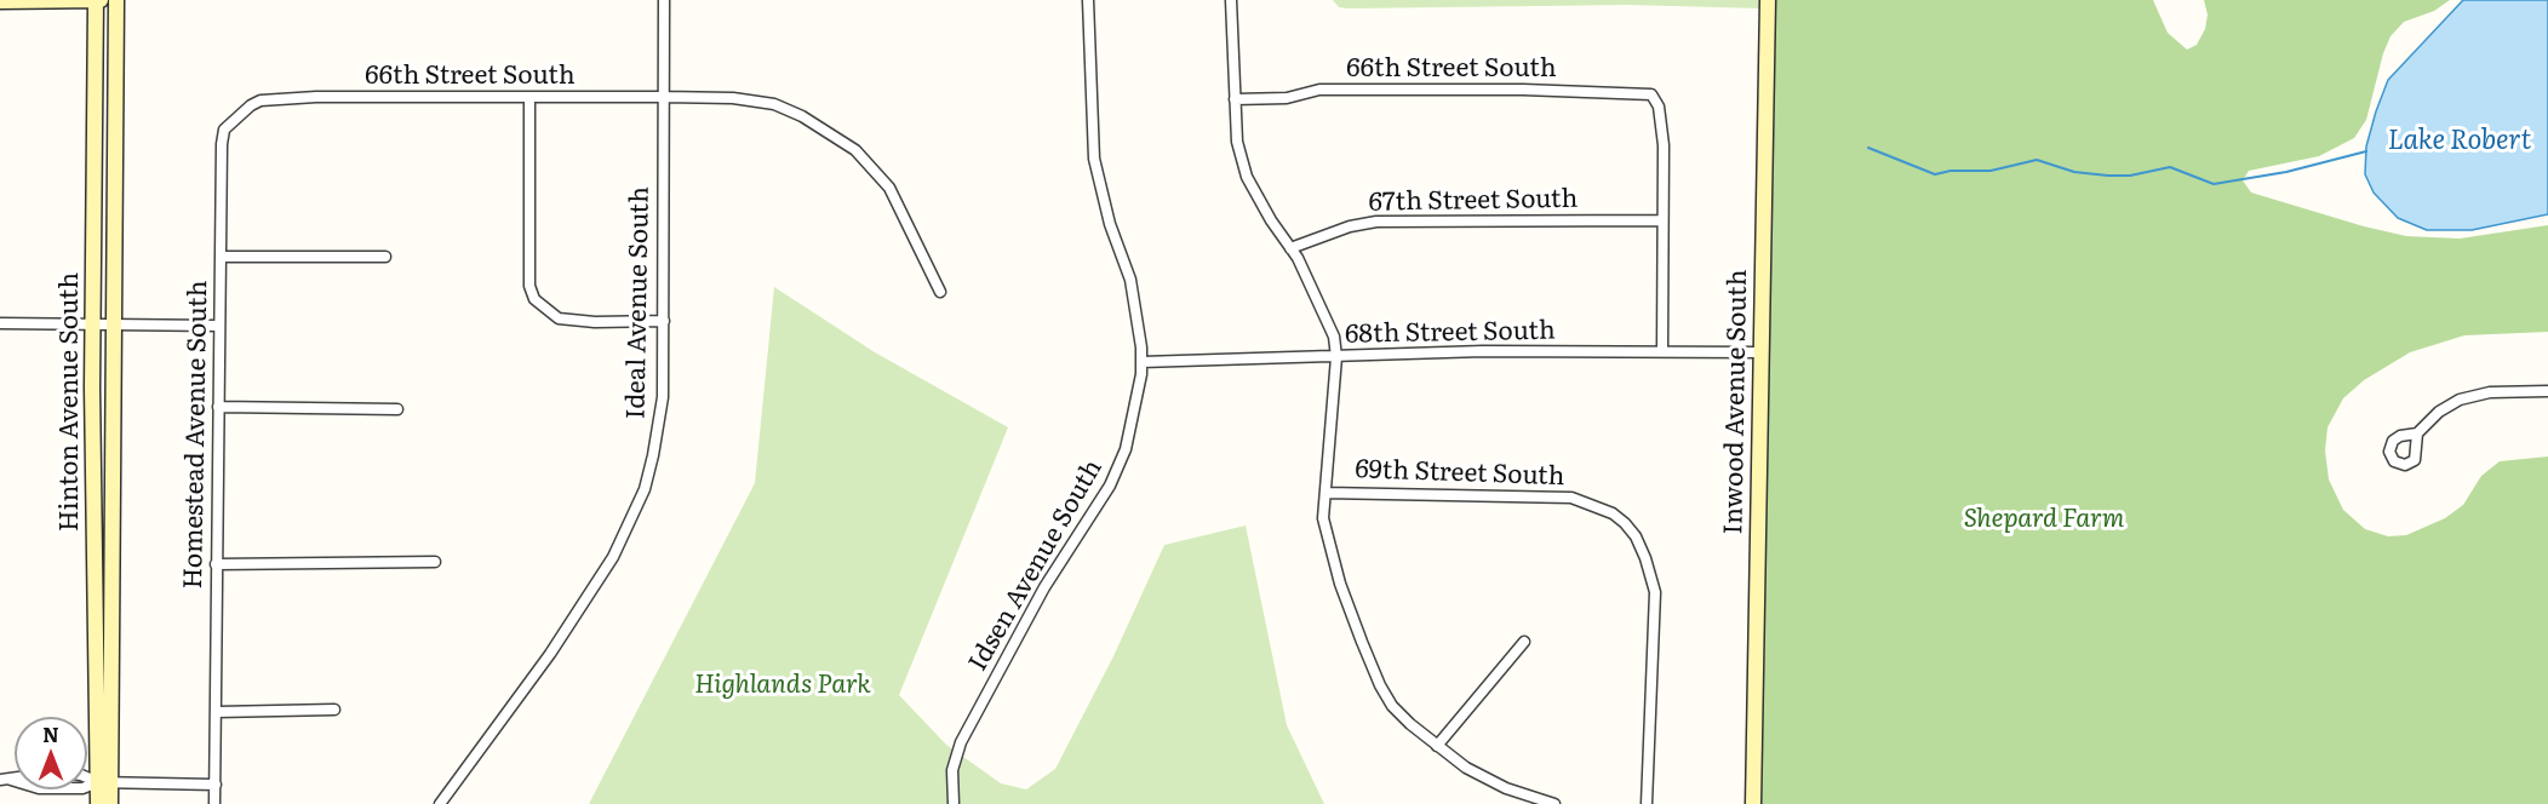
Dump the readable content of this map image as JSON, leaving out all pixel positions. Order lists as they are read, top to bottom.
{
  "streets": {
    "main road": ["Hinton Avenue South", "Inwood Avenue South"],
    "street": [
      "66th Street South",
      "67th Street South",
      "Ideal Avenue South",
      "68th Street South",
      "Homestead Avenue South",
      "69th Street South",
      "Idsen Avenue South"
    ]
  },
  "crossings": [
    ["66th Street South", "67th Street South"],
    ["66th Street South", "Ideal Avenue South"],
    ["66th Street South", "Homestead Avenue South"],
    ["68th Street South", "Inwood Avenue South"],
    ["68th Street South", "Idsen Avenue South"]
  ],
  "water": ["Lake Robert"],
  "parks": ["Shepard Farm", "Highlands Park"],
  "north": "top"
}
